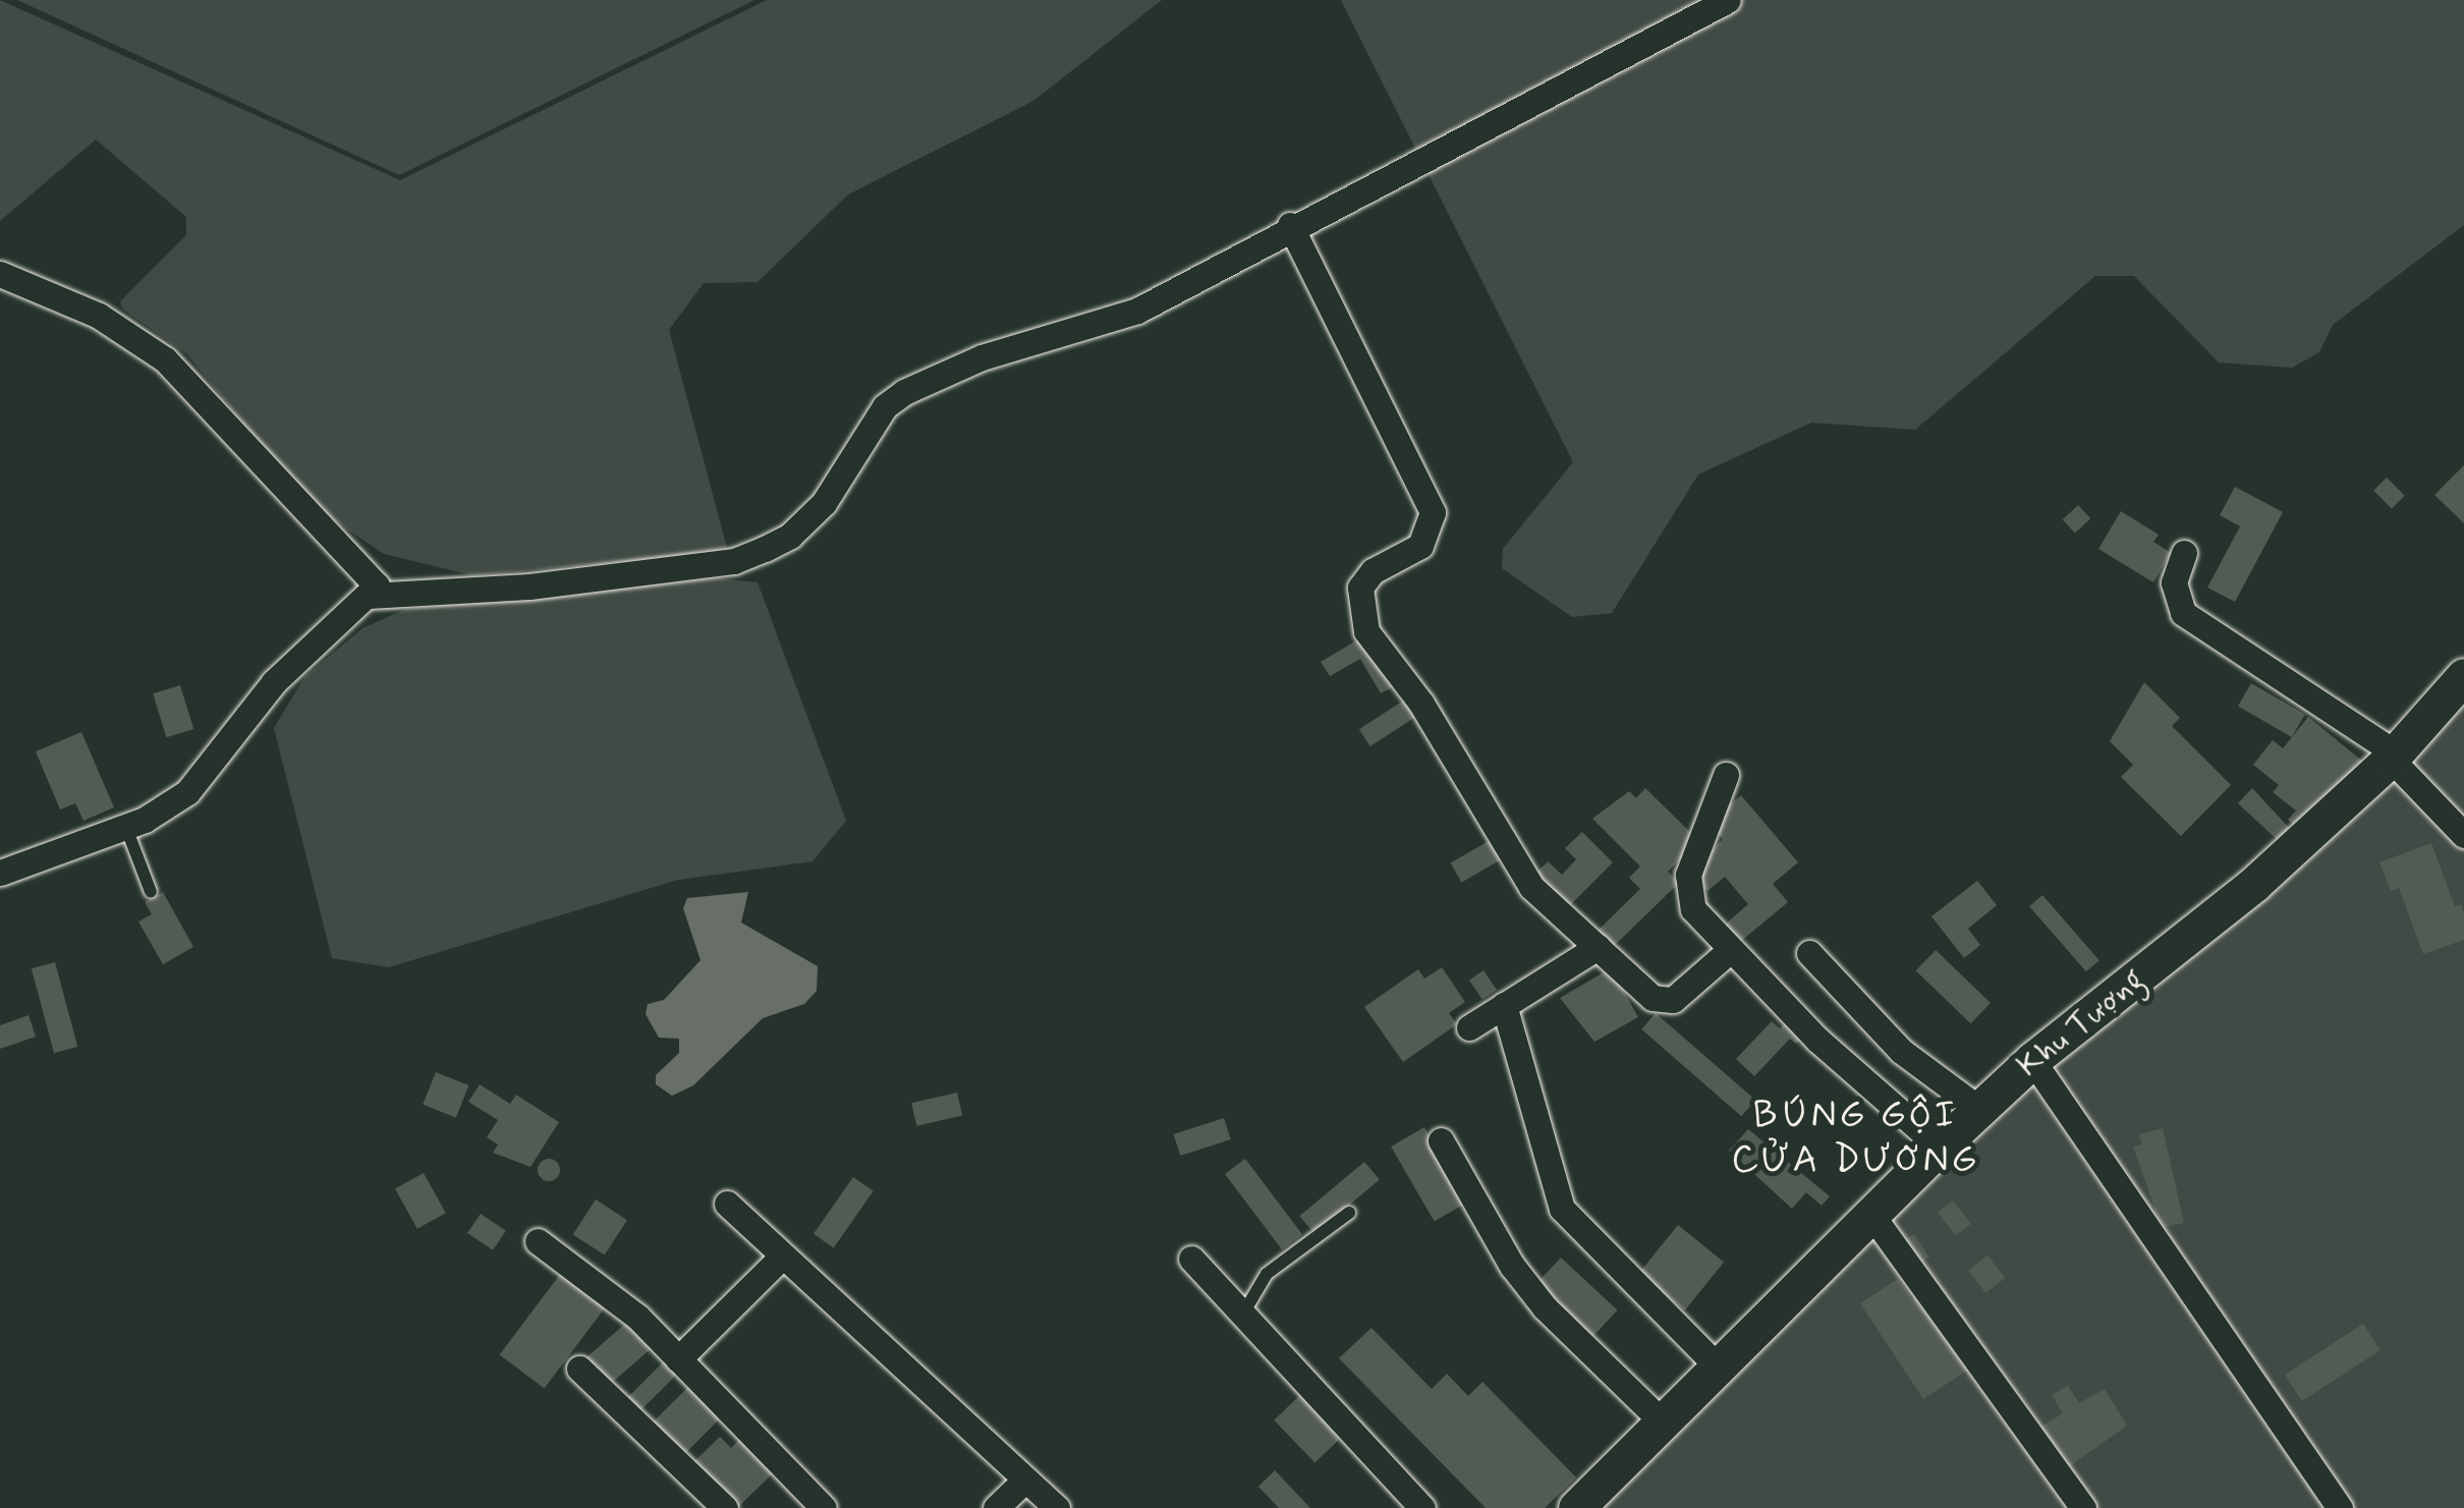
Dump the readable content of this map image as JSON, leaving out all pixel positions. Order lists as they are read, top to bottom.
{
  "streets": {
    "street": ["Khu Tượng"]
  },
  "districts": ["BÚNG GỘI CỬA DƯƠNG"]
}
